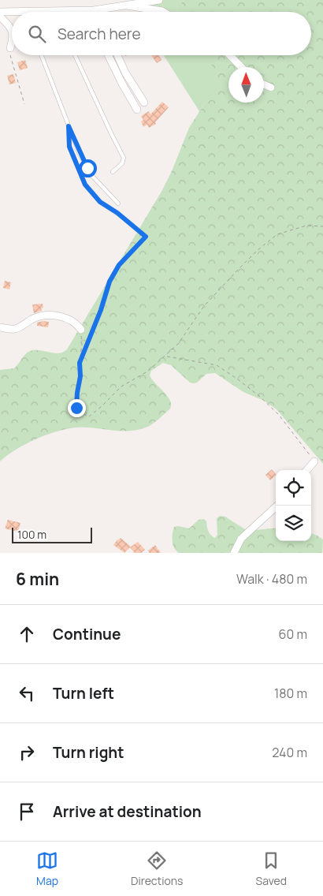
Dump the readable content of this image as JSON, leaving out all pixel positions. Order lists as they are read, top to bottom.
{
  "scale_bar": "100 m",
  "north": "top",
  "page": {
    "search": "Search here",
    "scale": "100 m",
    "heading": ["6 min", "Walk · 480 m"],
    "list": [
      ["Continue", "60 m"],
      ["Turn left", "180 m"],
      ["Turn right", "240 m"],
      "Arrive at destination"
    ],
    "nav": ["Map", "Directions", "Saved"]
  }
}
